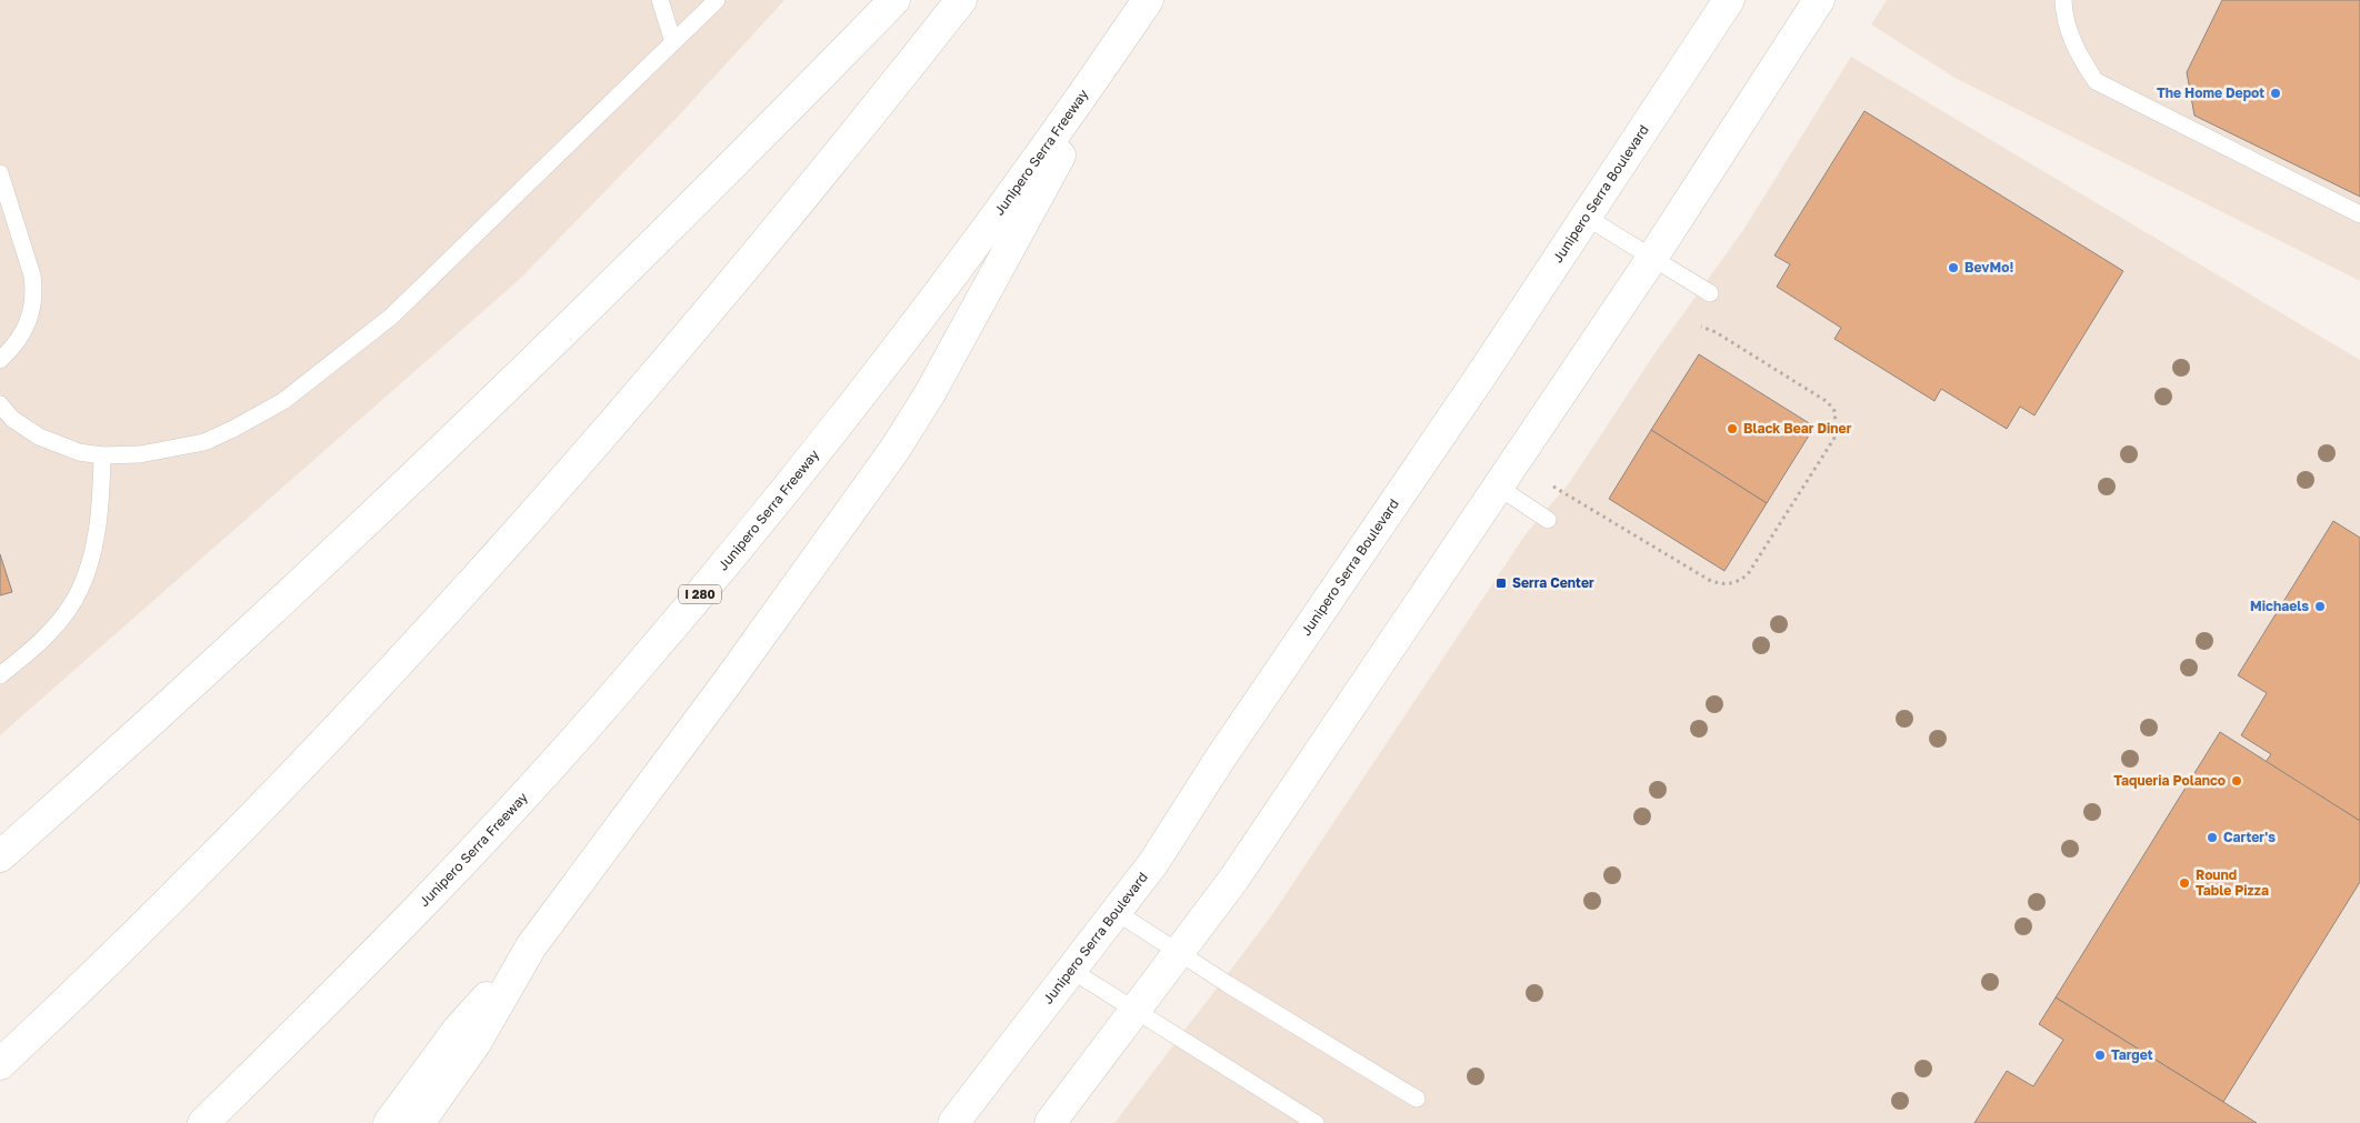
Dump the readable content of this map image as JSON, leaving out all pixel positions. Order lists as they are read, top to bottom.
{
  "streets": {
    "main road": ["Junipero Serra Freeway", "Junipero Serra Boulevard", "I 280"]
  },
  "places": {
    "other": [
      "The Home Depot",
      "BevMo!",
      "Black Bear Diner",
      "Michaels",
      "Taqueria Polanco",
      "Carter's",
      "Round Table Pizza",
      "Target"
    ],
    "transit": ["Serra Center"]
  }
}
